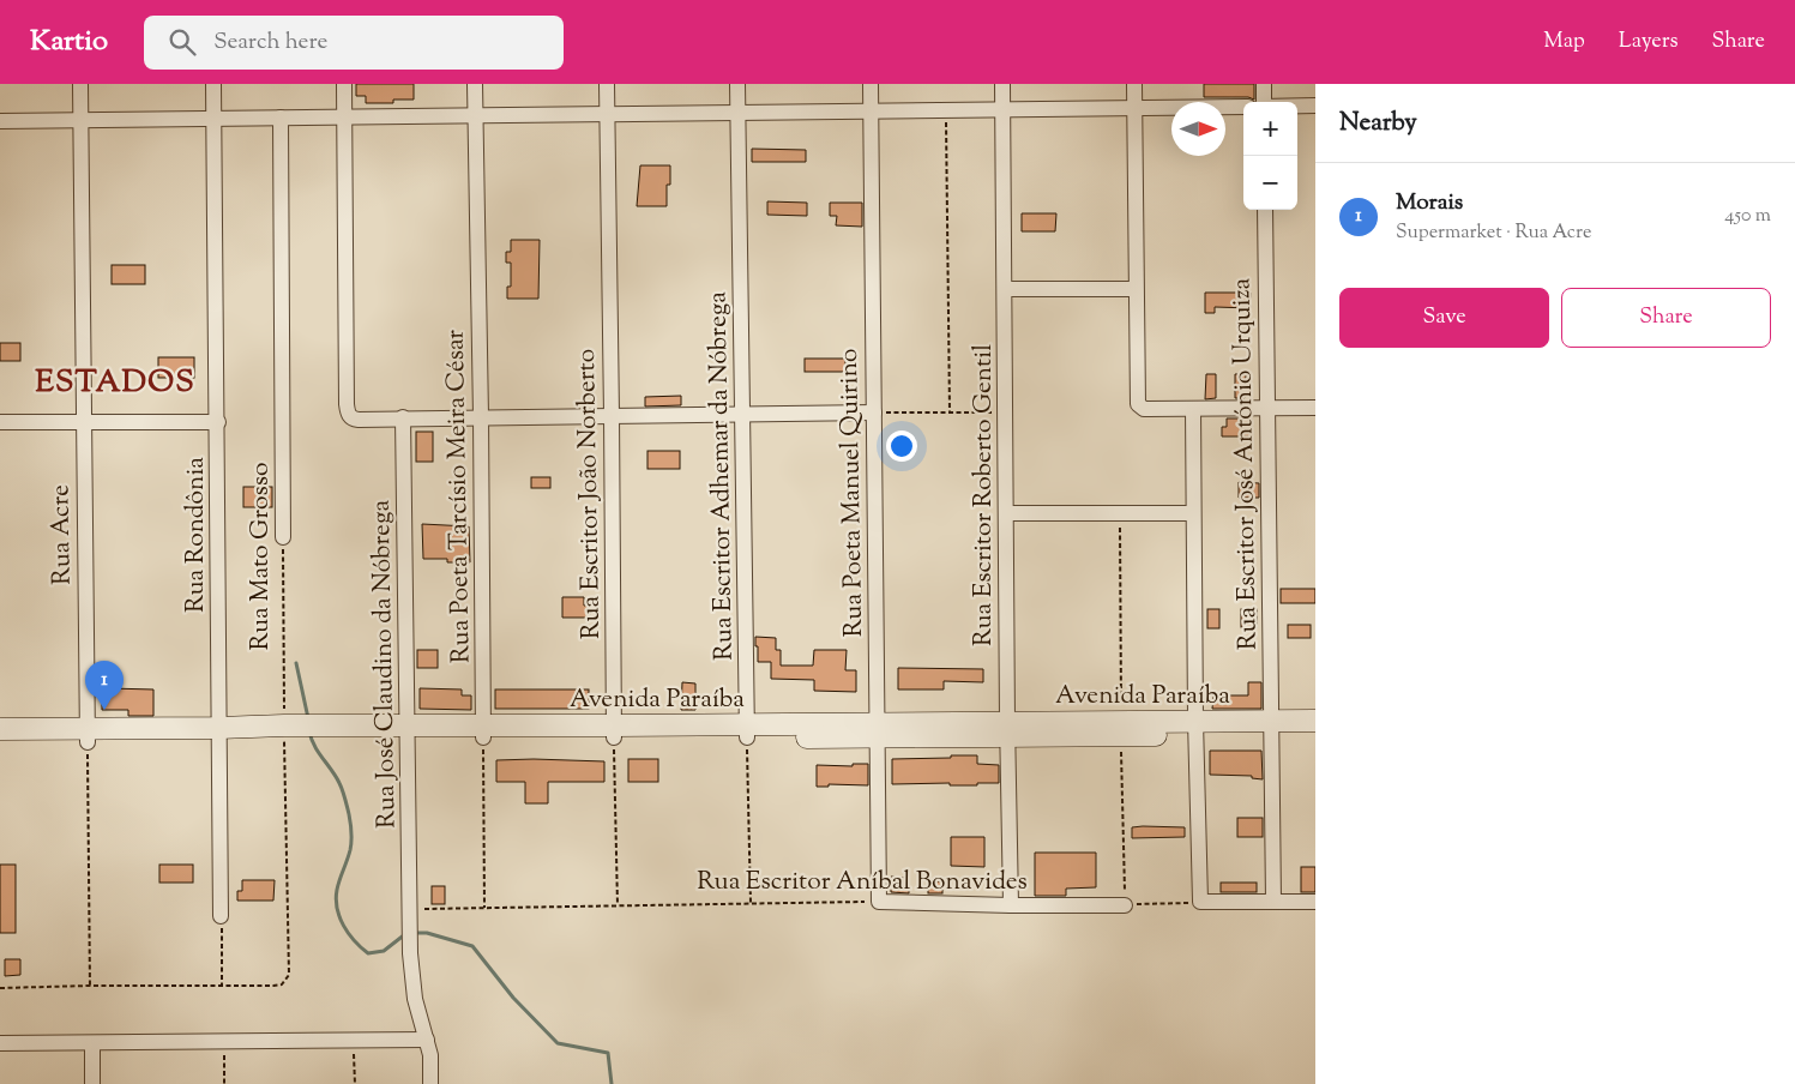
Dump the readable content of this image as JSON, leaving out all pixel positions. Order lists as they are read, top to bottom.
{
  "streets": {
    "street": [
      "Rua Escritor José António Urquiza",
      "Rua Escritor Adhemar da Nóbrega",
      "Rua Poeta Manuel Quirino",
      "Rua Escritor João Norberto",
      "Rua Escritor Roberto Gentil",
      "Rua Poeta Tarcísio Meira César",
      "Rua Acre",
      "Rua Rondônia",
      "Rua Mato Grosso",
      "Rua José Claudino da Nóbrega",
      "Avenida Paraíba",
      "Rua Escritor Aníbal Bonavides"
    ]
  },
  "crossings": [
    ["Rua Escritor José António Urquiza", "Avenida Paraíba"],
    ["Rua Escritor Adhemar da Nóbrega", "Avenida Paraíba"],
    ["Rua Poeta Manuel Quirino", "Avenida Paraíba"],
    ["Rua Poeta Manuel Quirino", "Rua Escritor Aníbal Bonavides"],
    ["Rua Escritor João Norberto", "Avenida Paraíba"],
    ["Rua Escritor Roberto Gentil", "Avenida Paraíba"],
    ["Rua Escritor Roberto Gentil", "Rua Escritor Aníbal Bonavides"],
    ["Rua Poeta Tarcísio Meira César", "Avenida Paraíba"],
    ["Rua Acre", "Avenida Paraíba"],
    ["Rua Rondônia", "Avenida Paraíba"],
    ["Rua Mato Grosso", "Avenida Paraíba"],
    ["Rua José Claudino da Nóbrega", "Avenida Paraíba"],
    ["Rua José Claudino da Nóbrega", "Rua Escritor Aníbal Bonavides"]
  ],
  "districts": ["ESTADOS"],
  "north": "right",
  "page": {
    "header": "Kartio",
    "search": "Search here",
    "nav": ["Map", "Layers", "Share"],
    "heading": "Nearby",
    "map_buttons": ["+", "−"],
    "list": [
      {
        "mark": "1",
        "name": "Morais",
        "note": "Supermarket · Rua Acre",
        "value": "450 m"
      }
    ],
    "buttons": ["Save", "Share"],
    "pins": "1"
  }
}
